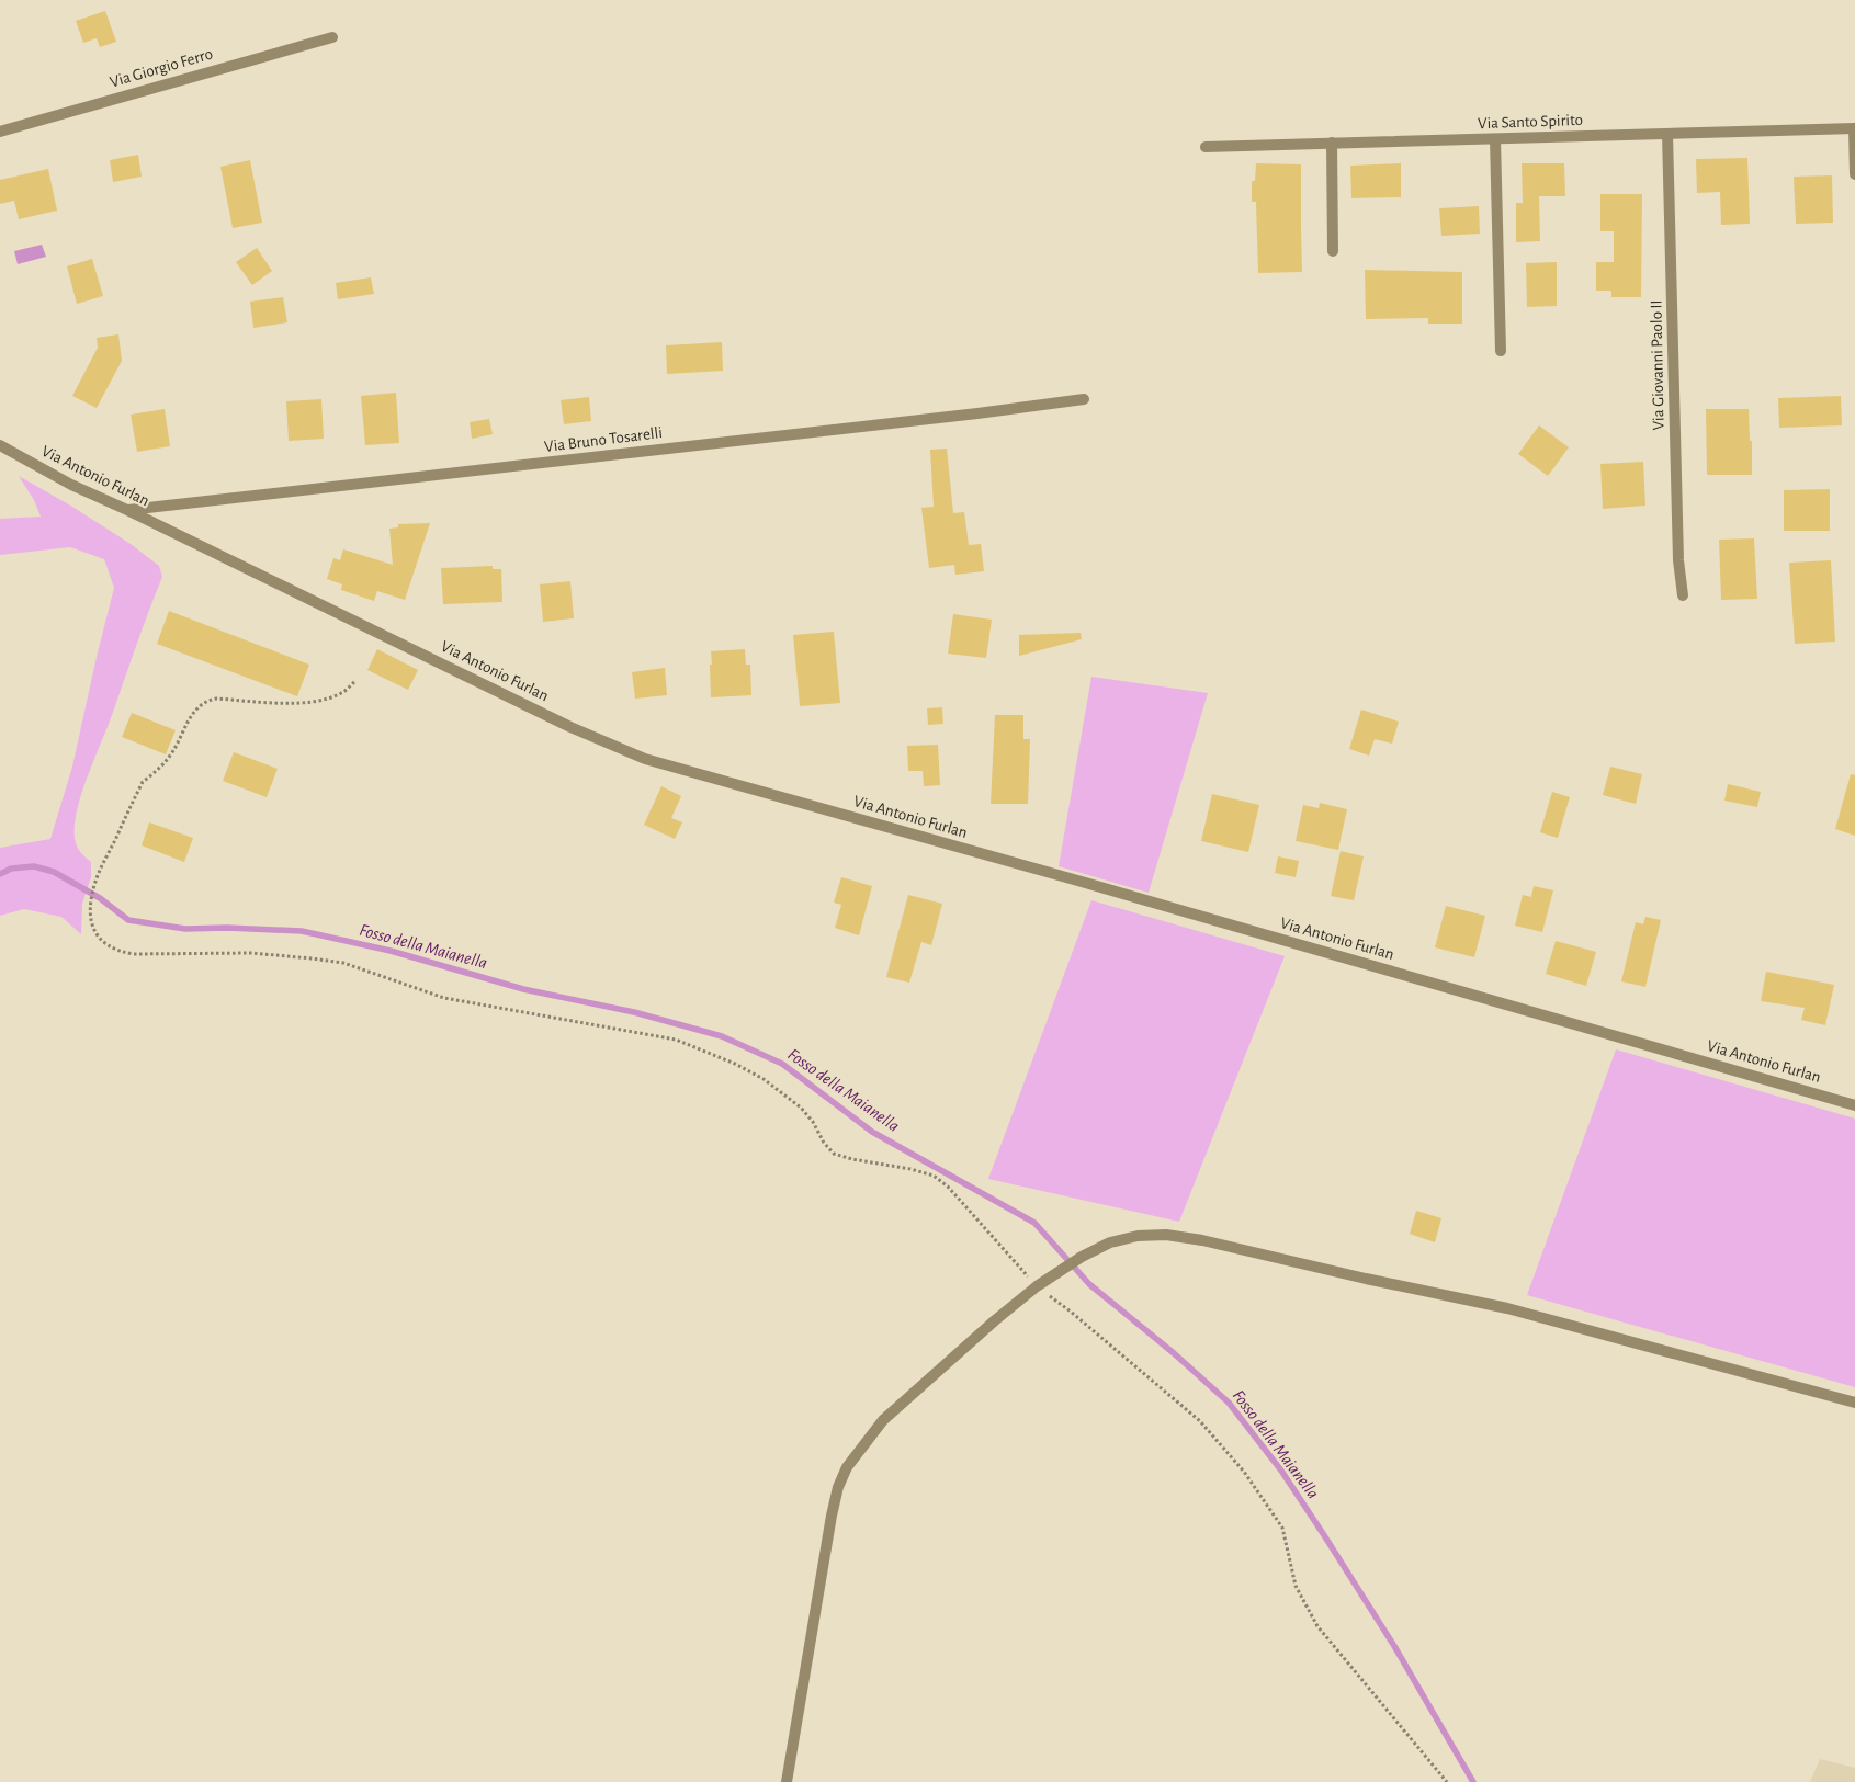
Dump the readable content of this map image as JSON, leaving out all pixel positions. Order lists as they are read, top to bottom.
{
  "streets": {
    "street": [
      "Via Giorgio Ferro",
      "Via Santo Spirito",
      "Via Giovanni Paolo II",
      "Via Bruno Tosarelli",
      "Via Antonio Furlan"
    ]
  },
  "crossings": [
    ["Via Santo Spirito", "Via Giovanni Paolo II"],
    ["Via Bruno Tosarelli", "Via Antonio Furlan"]
  ],
  "water": ["Fosso della Maianella"]
}
